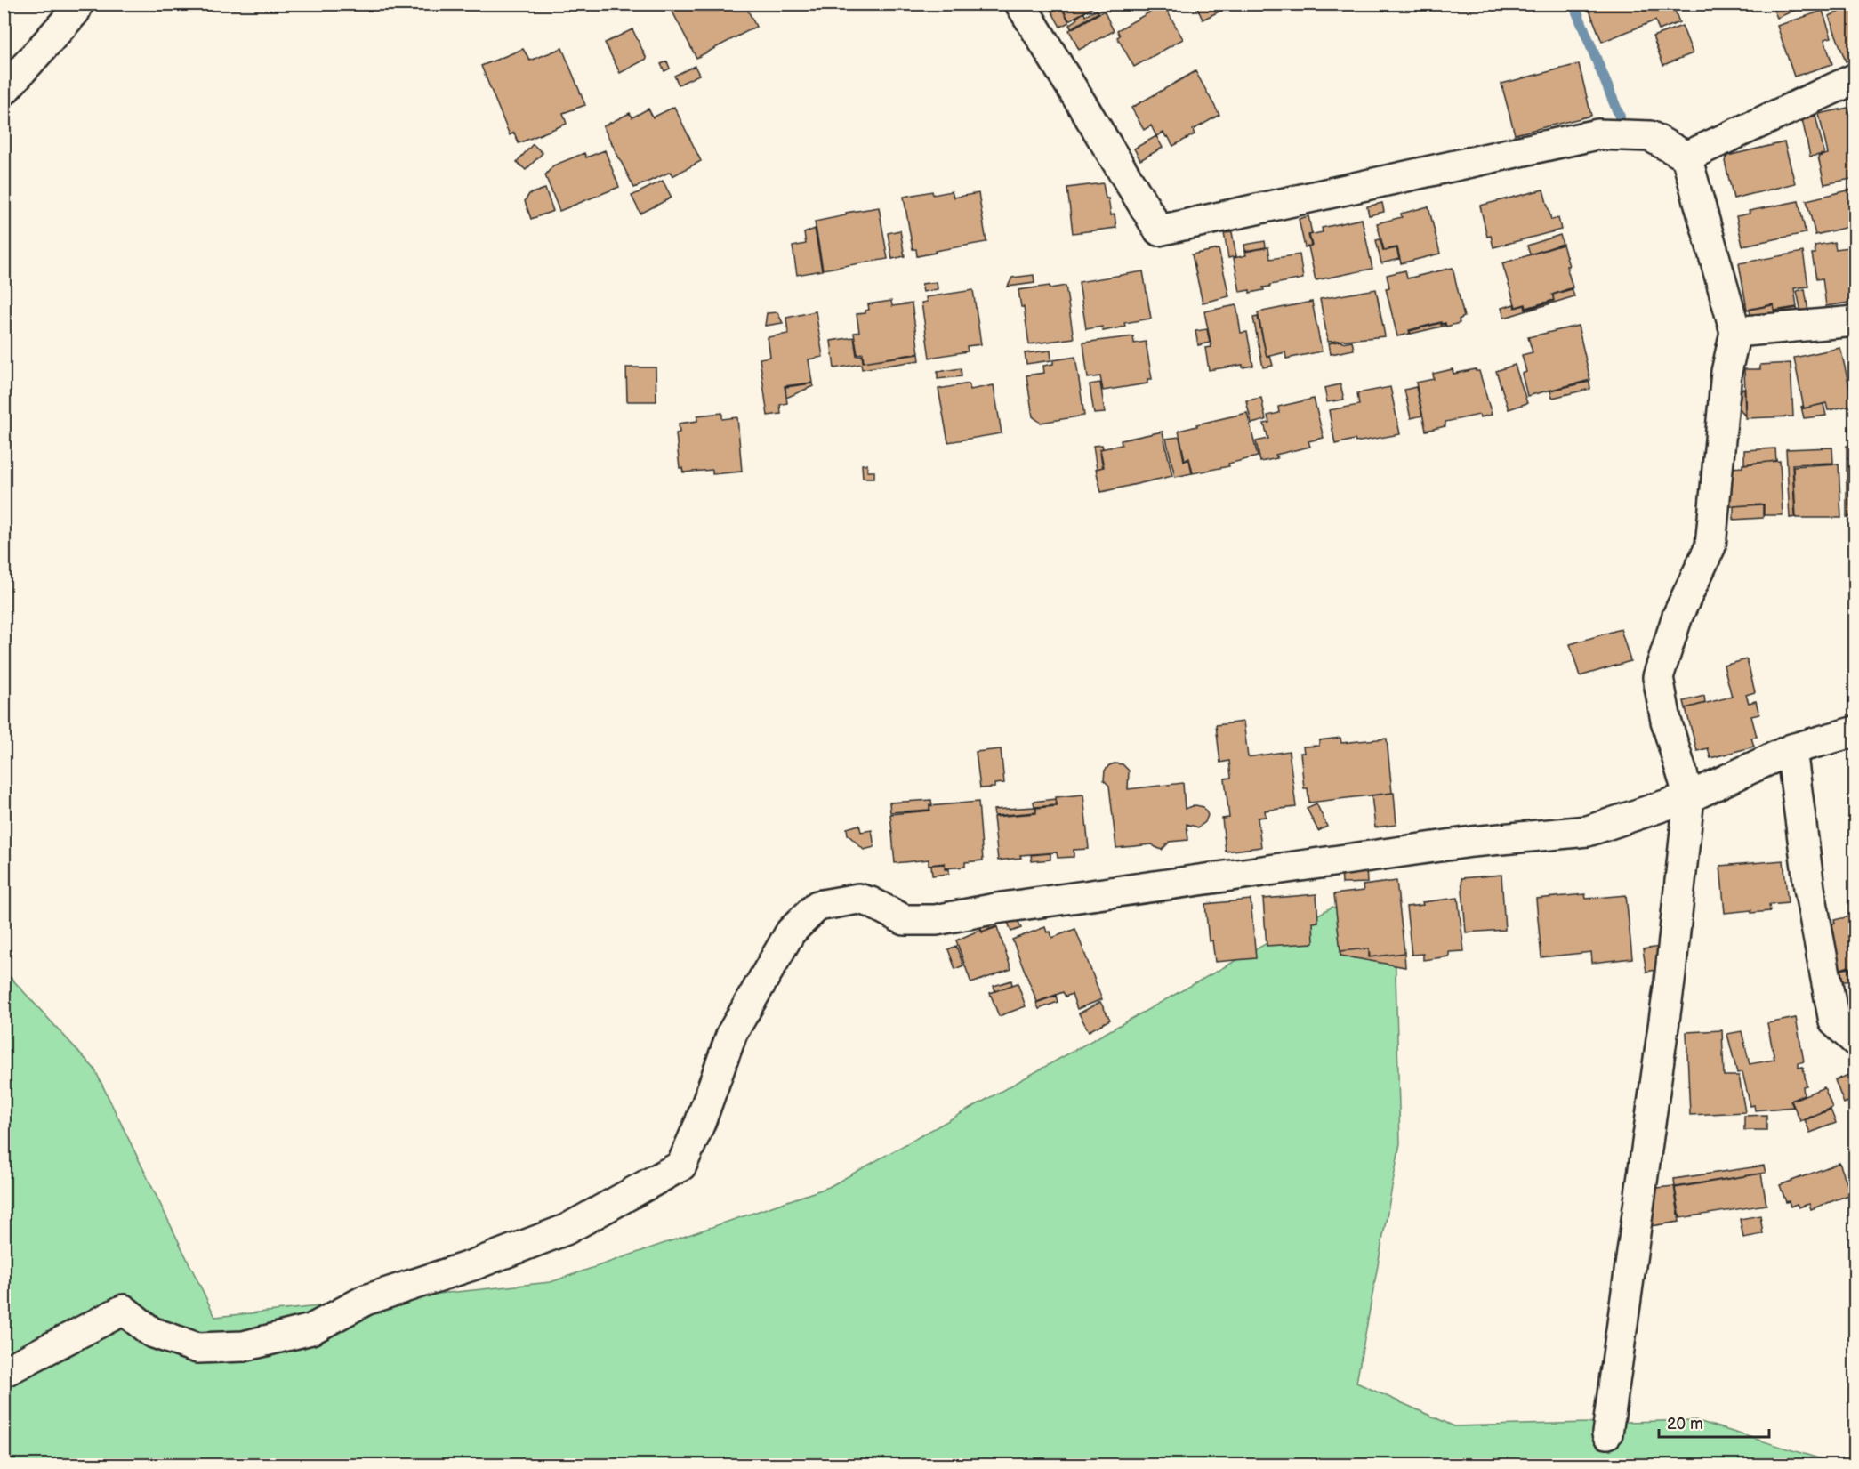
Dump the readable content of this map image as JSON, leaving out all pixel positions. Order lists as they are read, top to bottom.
{
  "scale_bar": "20 m"
}
